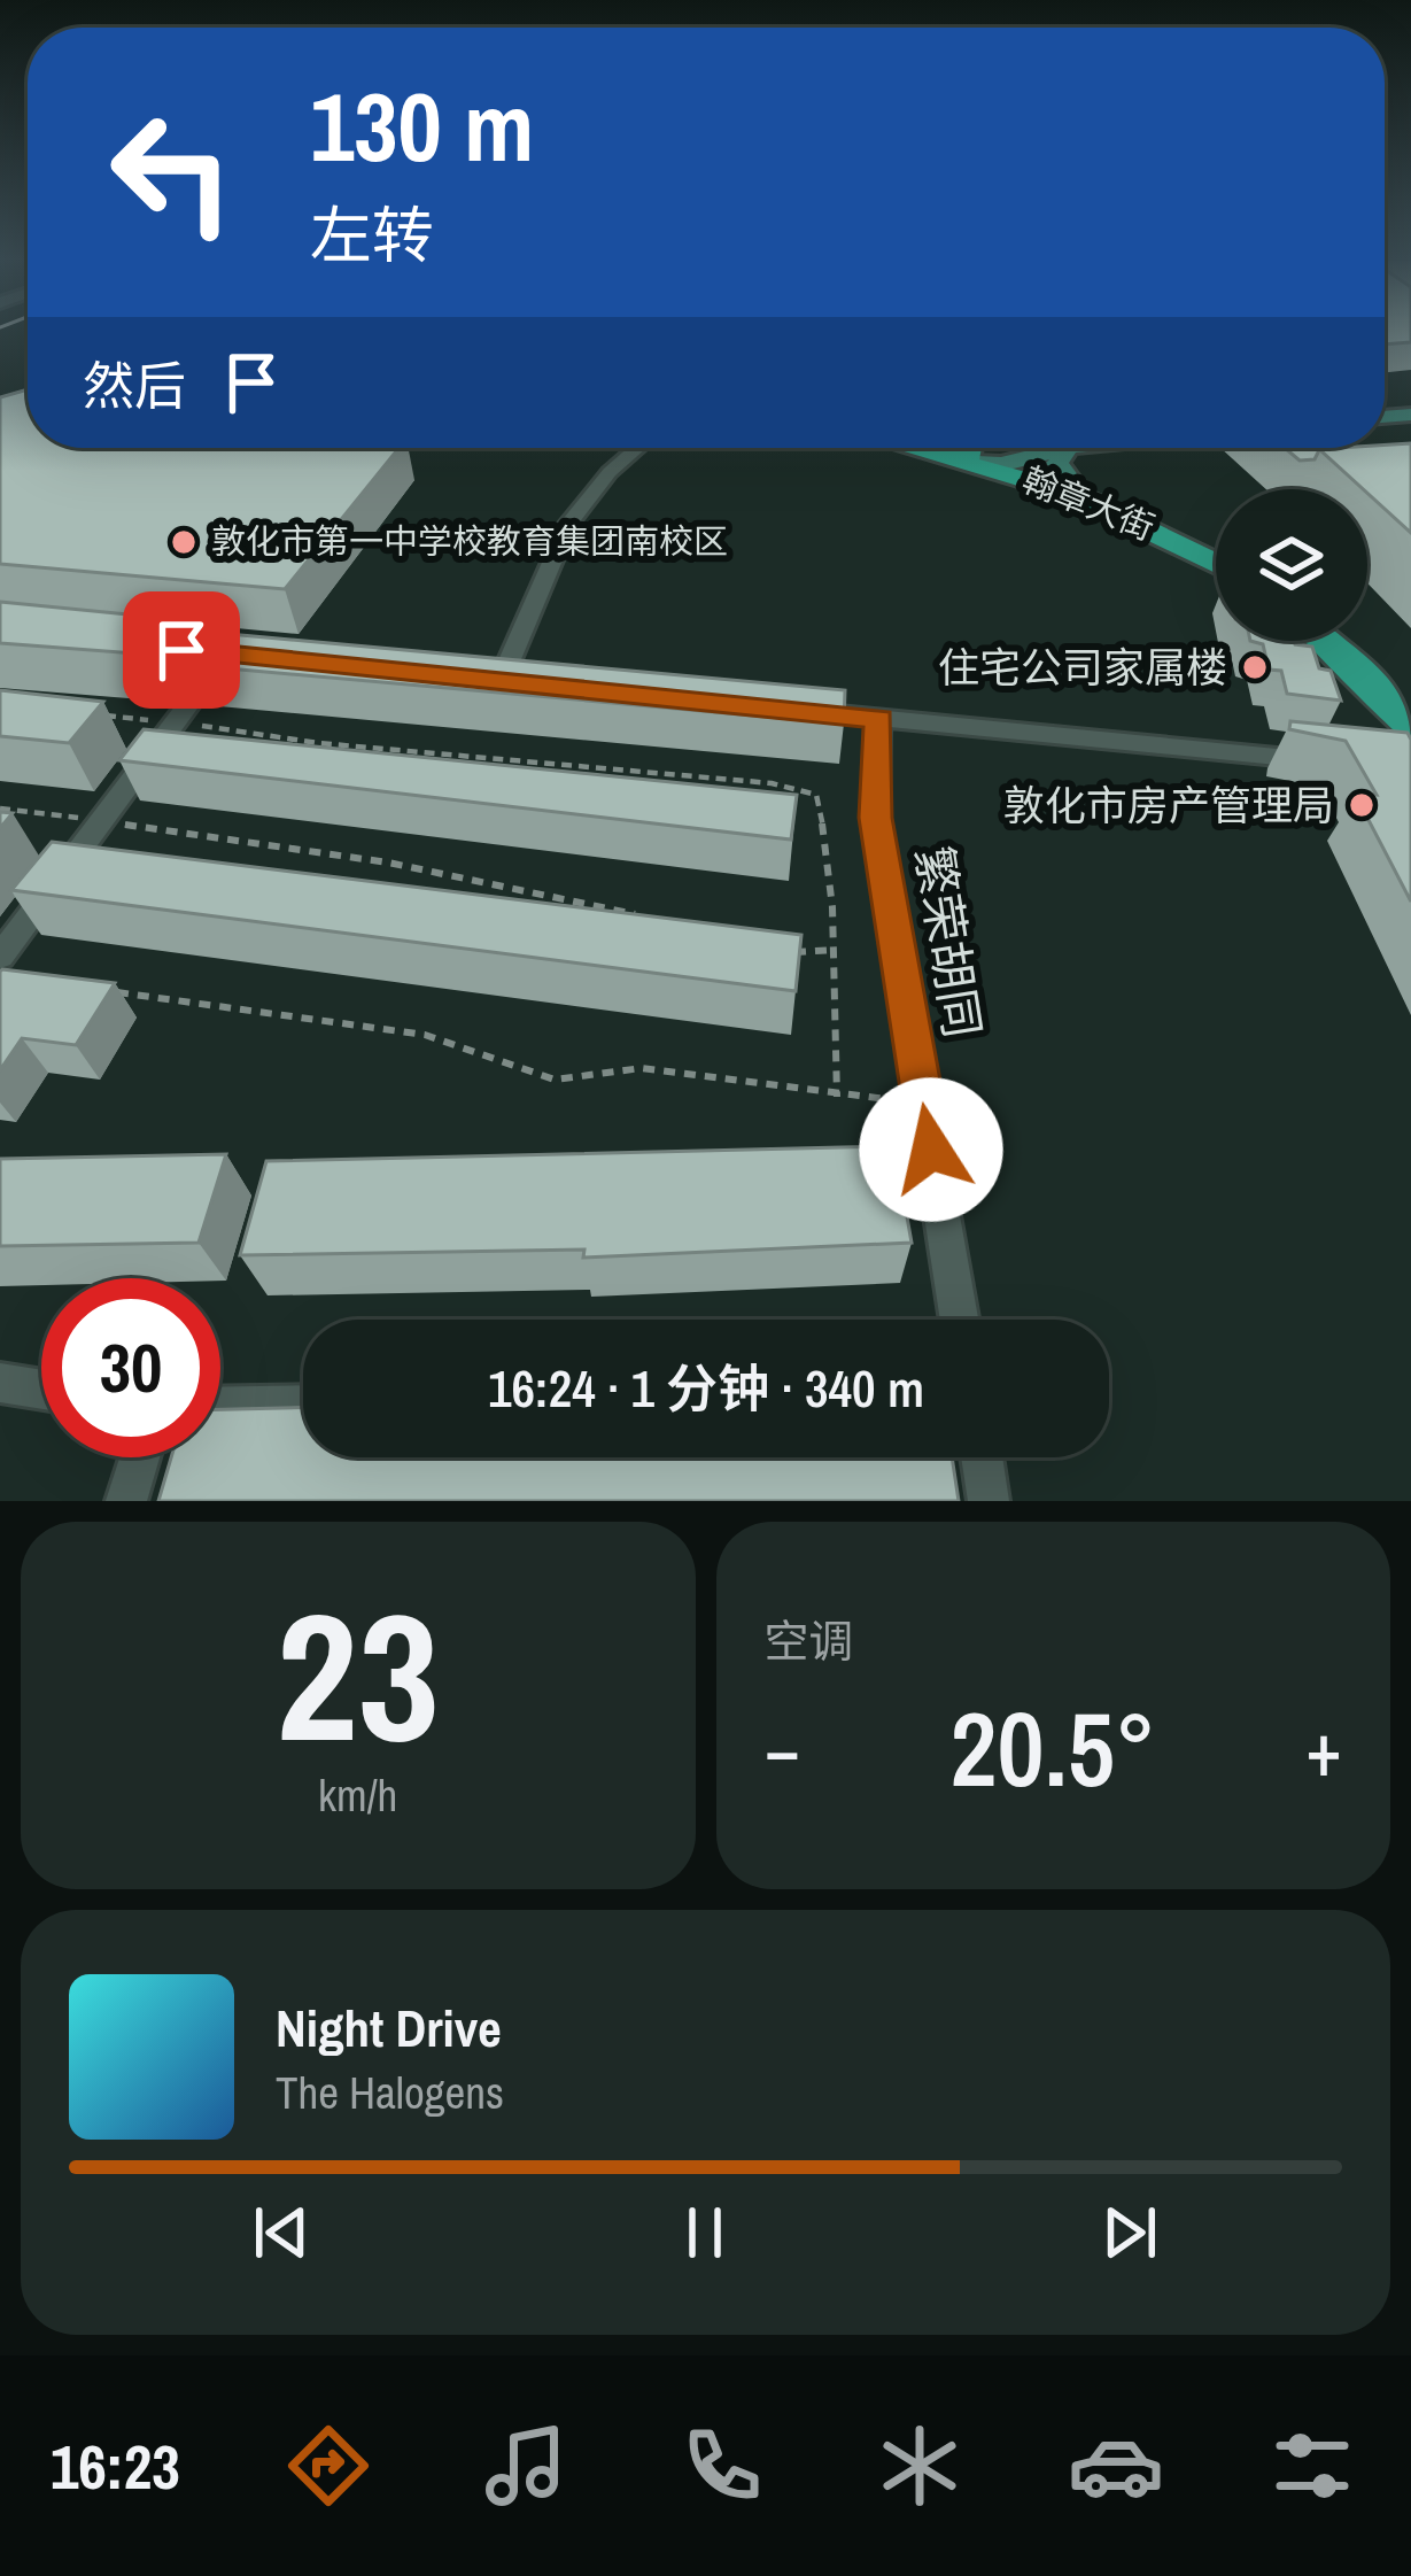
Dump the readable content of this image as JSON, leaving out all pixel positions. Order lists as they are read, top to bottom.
{
  "streets": {
    "main road": ["翰章大街"],
    "street": ["繁荣胡同"]
  },
  "places": ["敦化市第一中学校教育集团南校区", "住宅公司家属楼", "敦化市房产管理局"],
  "page": {
    "turn": ["130 m", "左转"],
    "then": "然后",
    "limit": "30",
    "trip": "16:24 · 1 分钟 · 340 m",
    "tile": [
      ["23", "km/h"],
      "空调"
    ],
    "heat": ["−", "20.5°", "+"],
    "song": ["Night Drive", "The Halogens"],
    "tabs": "16:23"
  }
}
